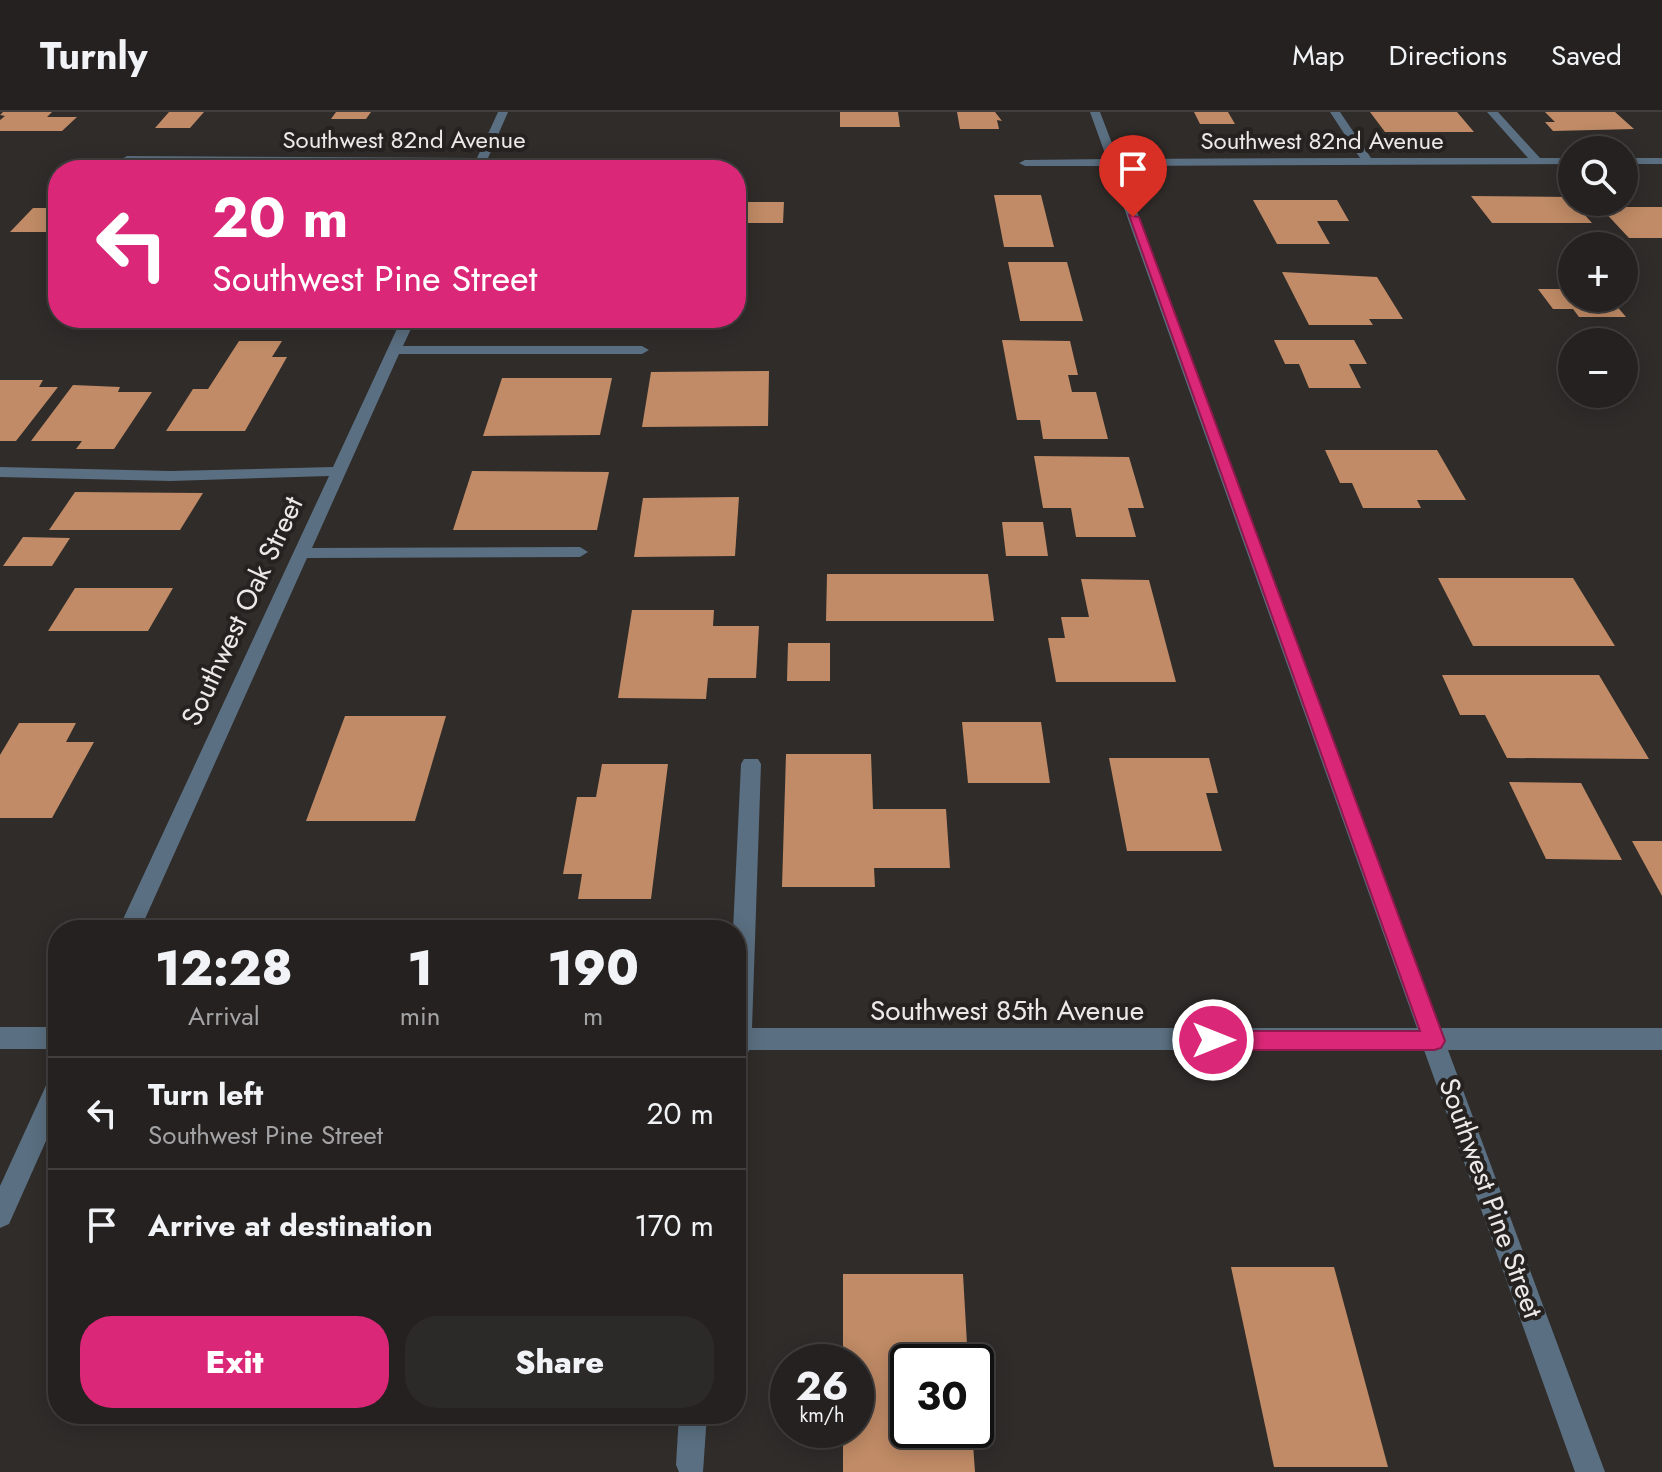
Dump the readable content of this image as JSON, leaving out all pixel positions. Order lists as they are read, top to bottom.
{
  "streets": {
    "street": [
      "Southwest 82nd Avenue",
      "Southwest Oak Street",
      "Southwest 85th Avenue",
      "Southwest Pine Street"
    ]
  },
  "crossings": [
    ["Southwest 82nd Avenue", "Southwest Pine Street"],
    ["Southwest 85th Avenue", "Southwest Pine Street"]
  ],
  "page": {
    "header": "Turnly",
    "nav": ["Map", "Directions", "Saved"],
    "map_buttons": ["+", "−"],
    "turn": ["20 m", "Southwest Pine Street"],
    "eta": [
      "12:28",
      "Arrival",
      "1",
      "min",
      "190",
      "m"
    ],
    "list": [
      {
        "name": "Turn left",
        "note": "Southwest Pine Street",
        "value": "20 m"
      },
      {
        "name": "Arrive at destination",
        "value": "170 m"
      }
    ],
    "buttons": ["Exit", "Share"],
    "speed": "26 km/h",
    "limit": "30"
  }
}
